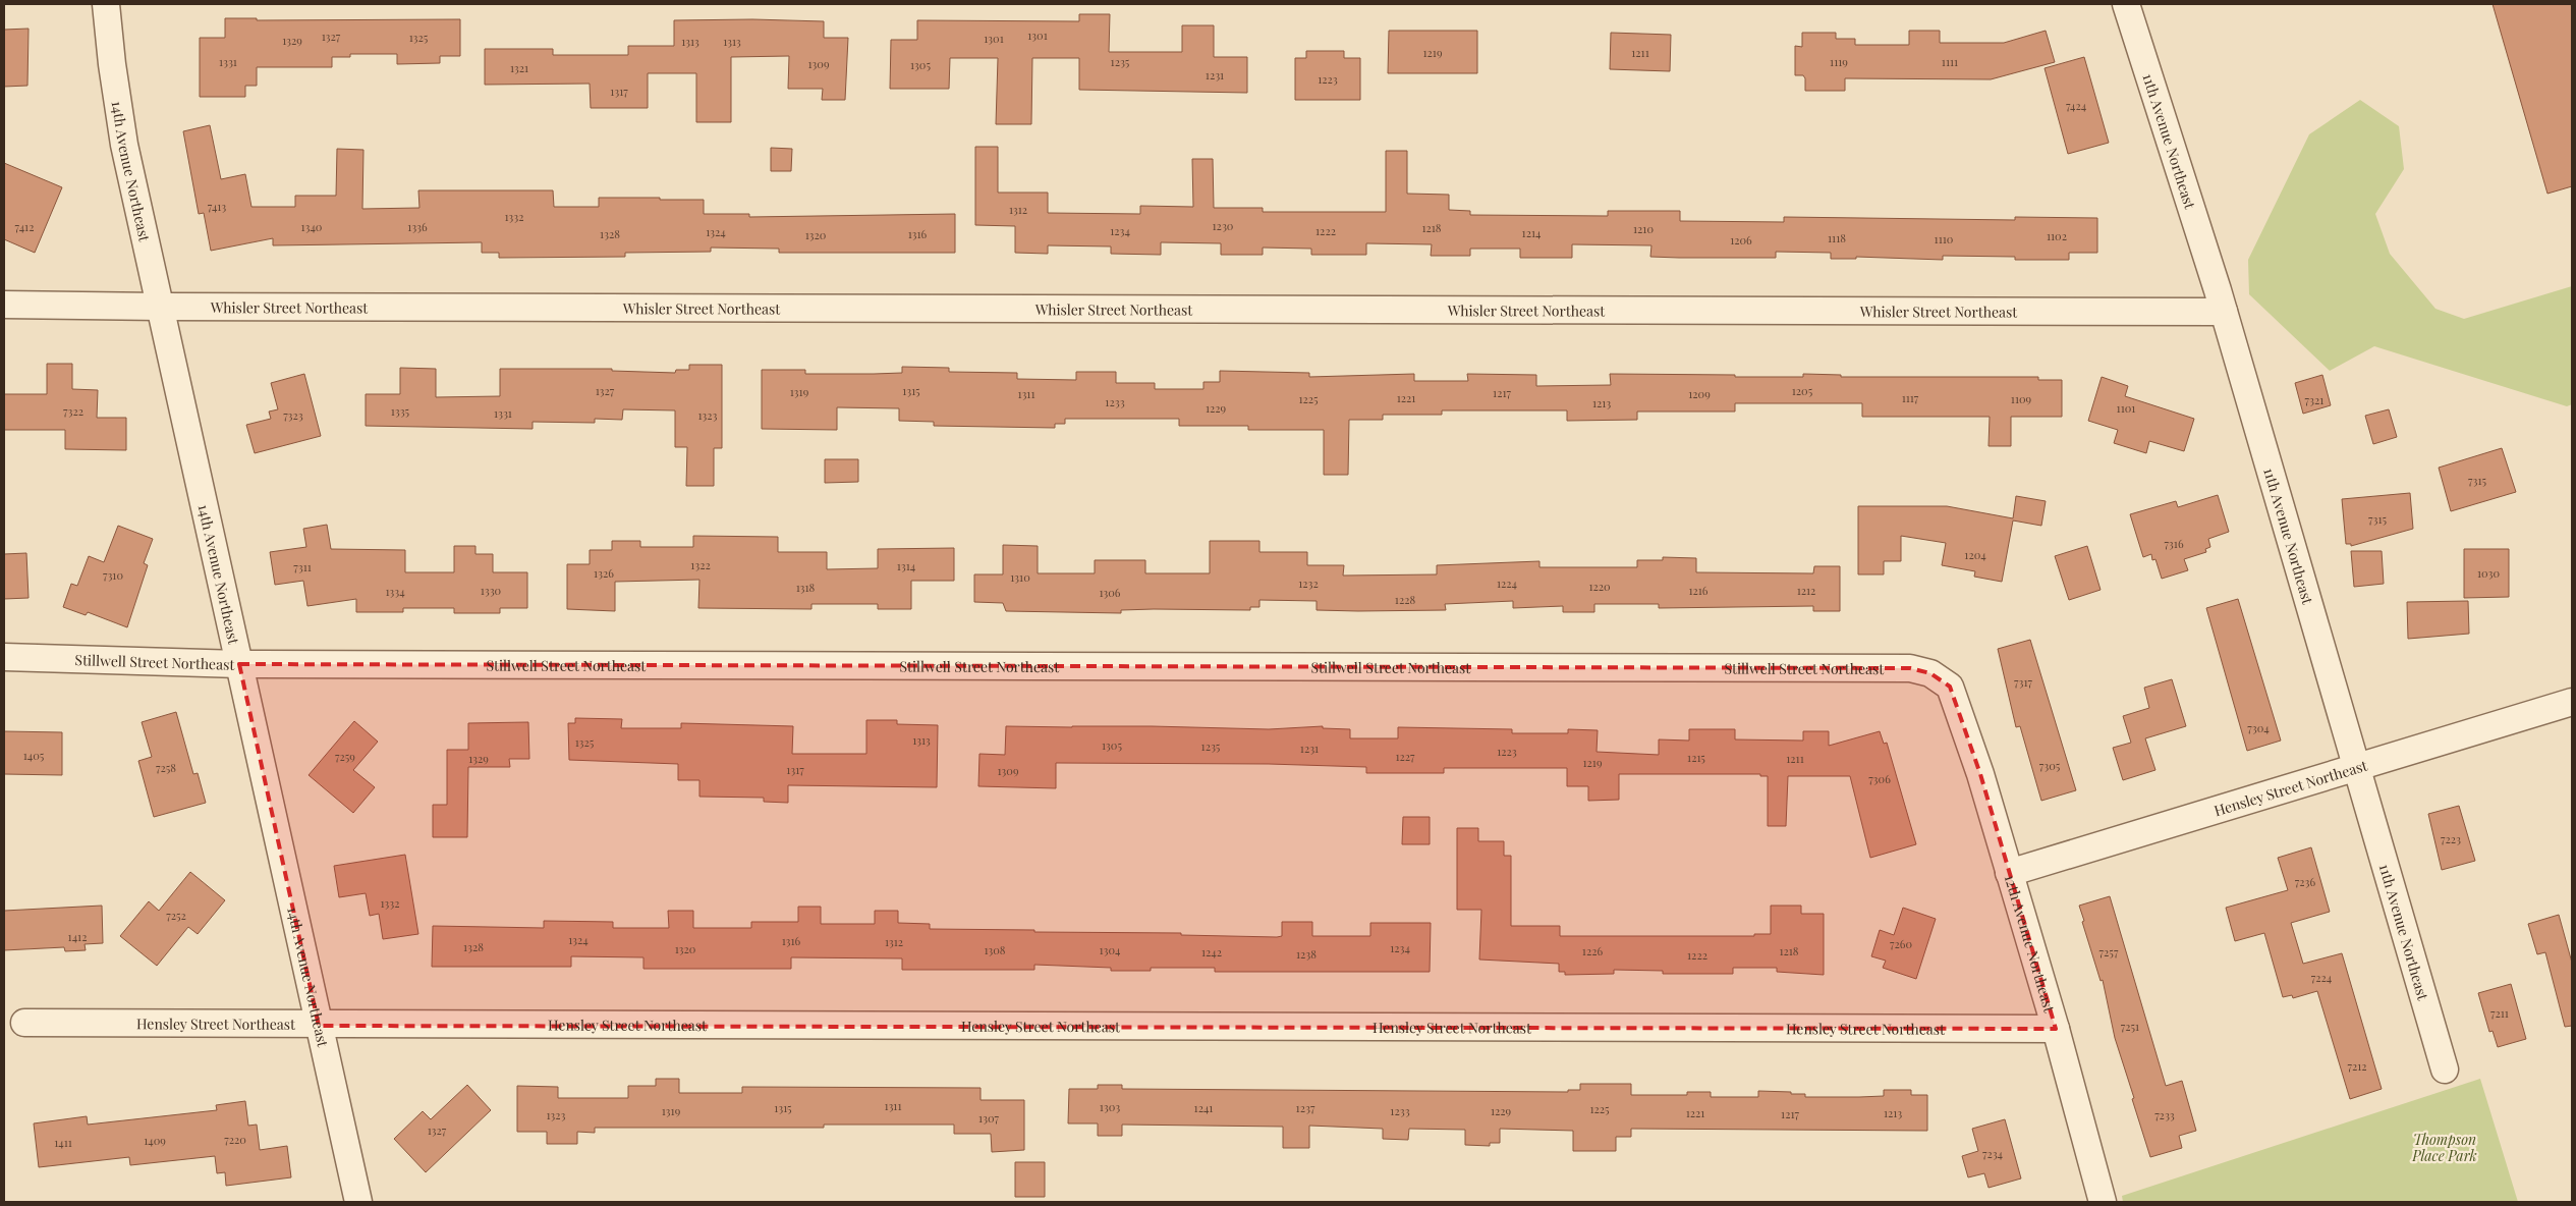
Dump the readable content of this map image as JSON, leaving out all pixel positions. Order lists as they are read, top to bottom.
{
  "streets": {
    "street": [
      "11th Avenue Northeast",
      "14th Avenue Northeast",
      "Whisler Street Northeast",
      "Stillwell Street Northeast",
      "Hensley Street Northeast",
      "12th Avenue Northeast"
    ]
  },
  "crossings": [
    ["11th Avenue Northeast", "Whisler Street Northeast"],
    ["11th Avenue Northeast", "Hensley Street Northeast"],
    ["14th Avenue Northeast", "Whisler Street Northeast"],
    ["14th Avenue Northeast", "Stillwell Street Northeast"],
    ["14th Avenue Northeast", "Hensley Street Northeast"],
    ["Stillwell Street Northeast", "12th Avenue Northeast"],
    ["Hensley Street Northeast", "12th Avenue Northeast"]
  ],
  "parks": ["Thompson Place Park"],
  "house_numbers": [
    "1301",
    "1327",
    "1325",
    "1301",
    "1329",
    "1313",
    "1313",
    "1219",
    "1211",
    "1331",
    "1235",
    "1119",
    "1111",
    "1309",
    "1305",
    "1321",
    "1231",
    "1223",
    "1317",
    "7424",
    "7413",
    "1312",
    "1332",
    "1230",
    "7412",
    "1340",
    "1336",
    "1218",
    "1210",
    "1234",
    "1222",
    "1324",
    "1214",
    "1328",
    "1316",
    "1320",
    "1102",
    "1118",
    "1110",
    "1206",
    "1327",
    "1315",
    "1205",
    "1319",
    "1217",
    "1311",
    "1209",
    "1221",
    "1117",
    "1225",
    "1109",
    "7321",
    "1233",
    "1213",
    "1229",
    "1101",
    "7322",
    "1335",
    "1331",
    "7323",
    "1323",
    "7315",
    "7315",
    "7316",
    "1204",
    "1322",
    "1314",
    "7311",
    "1326",
    "1030",
    "7310",
    "1310",
    "1232",
    "1224",
    "1220",
    "1318",
    "1330",
    "1216",
    "1212",
    "1334",
    "1306",
    "1228",
    "7317",
    "7304",
    "1313",
    "1325",
    "1305",
    "1235",
    "1231",
    "1223",
    "1405",
    "7259",
    "1227",
    "1215",
    "1329",
    "1211",
    "1219",
    "7305",
    "7258",
    "1317",
    "1309",
    "7306",
    "7223",
    "7236",
    "1332",
    "7252",
    "1412",
    "1324",
    "1316",
    "1312",
    "7260",
    "1328",
    "1234",
    "1320",
    "1308",
    "1304",
    "1226",
    "1218",
    "1242",
    "7257",
    "1238",
    "1222",
    "7224",
    "7211",
    "7251",
    "7212",
    "1311",
    "1303",
    "1315",
    "1241",
    "1237",
    "1225",
    "1319",
    "1233",
    "1229",
    "1221",
    "1213",
    "1217",
    "1323",
    "7233",
    "1307",
    "1327",
    "7220",
    "1409",
    "1411",
    "7234"
  ]
}
